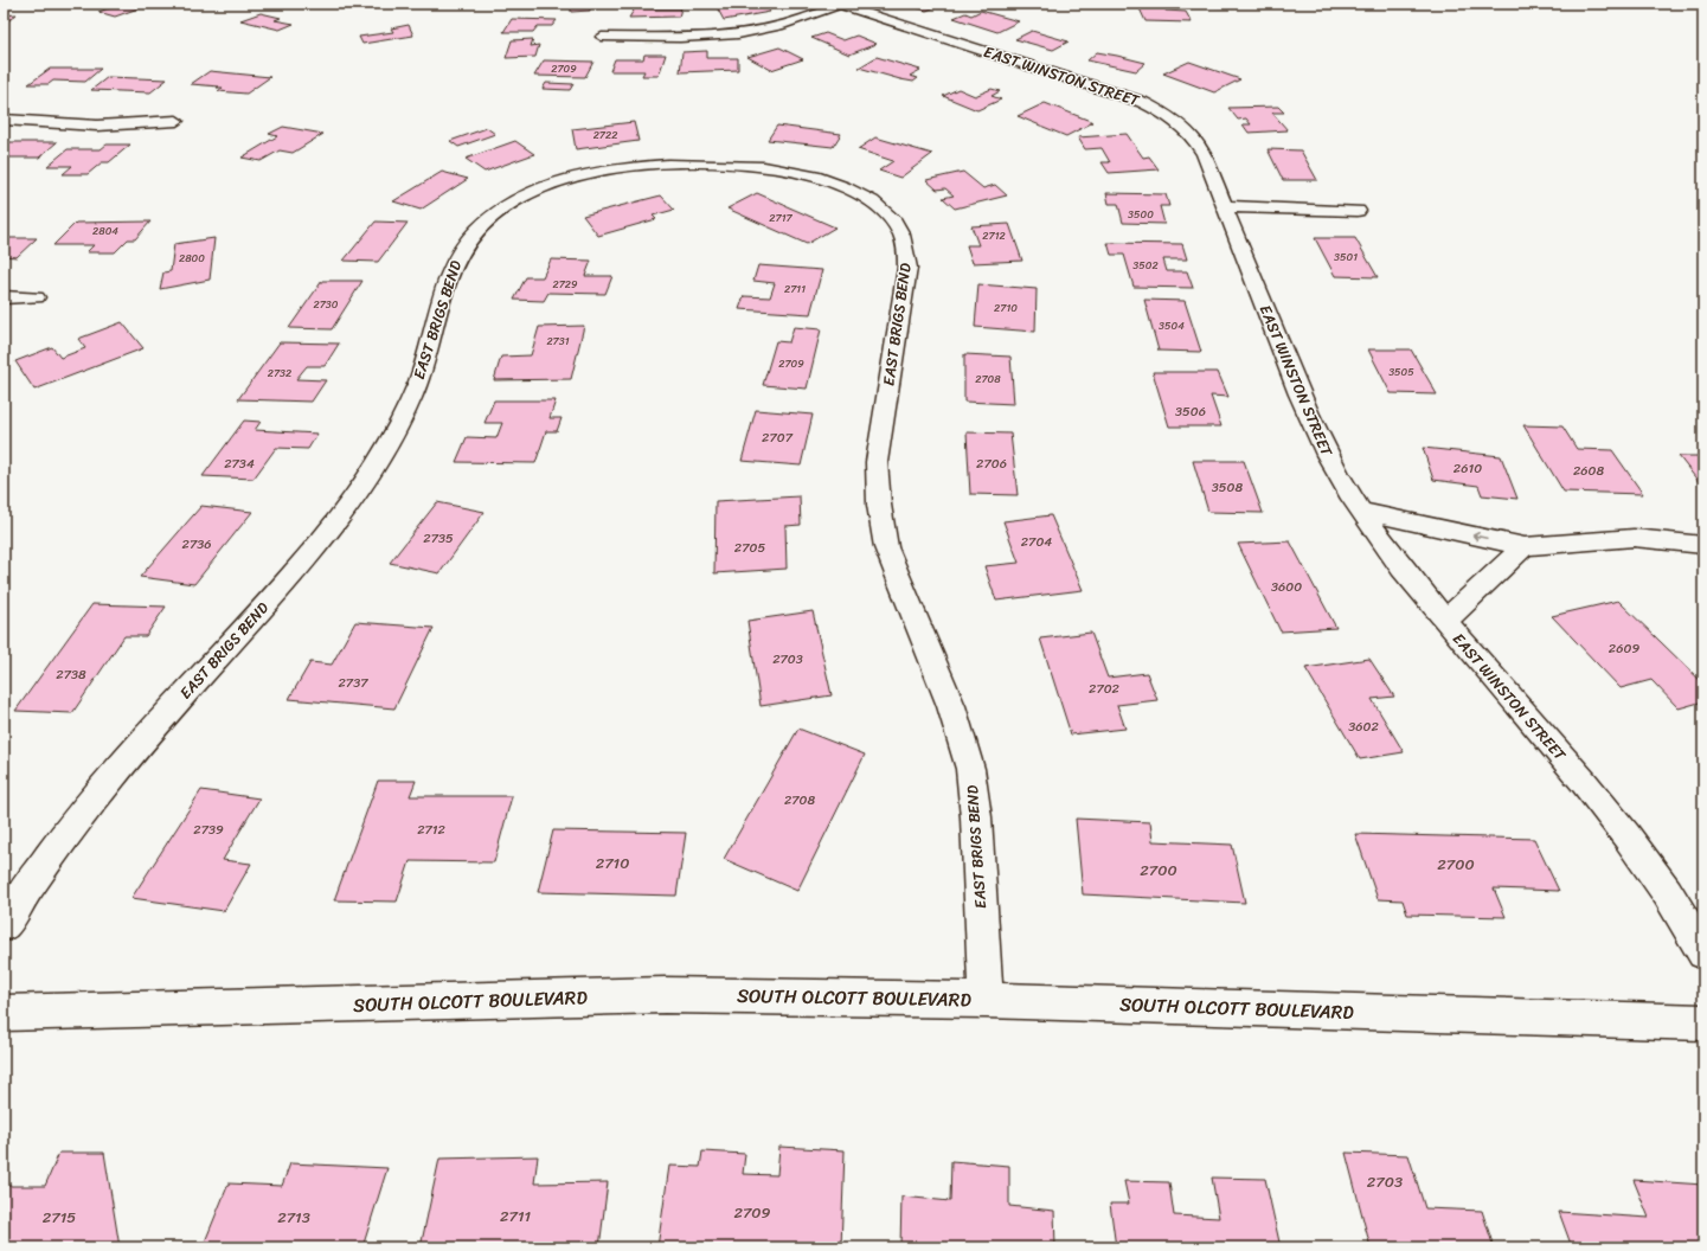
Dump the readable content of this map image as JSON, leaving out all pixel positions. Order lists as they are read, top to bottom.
{
  "streets": {
    "street": ["EAST WINSTON STREET", "EAST BRIGS BEND", "SOUTH OLCOTT BOULEVARD"]
  },
  "crossings": [
    ["EAST BRIGS BEND", "SOUTH OLCOTT BOULEVARD"]
  ],
  "house_numbers": [
    "2709",
    "2722",
    "3500",
    "2717",
    "2804",
    "2712",
    "3501",
    "2800",
    "3502",
    "2729",
    "2711",
    "2730",
    "2710",
    "3504",
    "2731",
    "2709",
    "3505",
    "2732",
    "2708",
    "3506",
    "2707",
    "2734",
    "2706",
    "2610",
    "2608",
    "3508",
    "2735",
    "2704",
    "2736",
    "2705",
    "3600",
    "2609",
    "2703",
    "2738",
    "2737",
    "2702",
    "3602",
    "2708",
    "2739",
    "2712",
    "2710",
    "2700",
    "2700",
    "2703",
    "2709",
    "2711",
    "2715",
    "2713"
  ]
}
